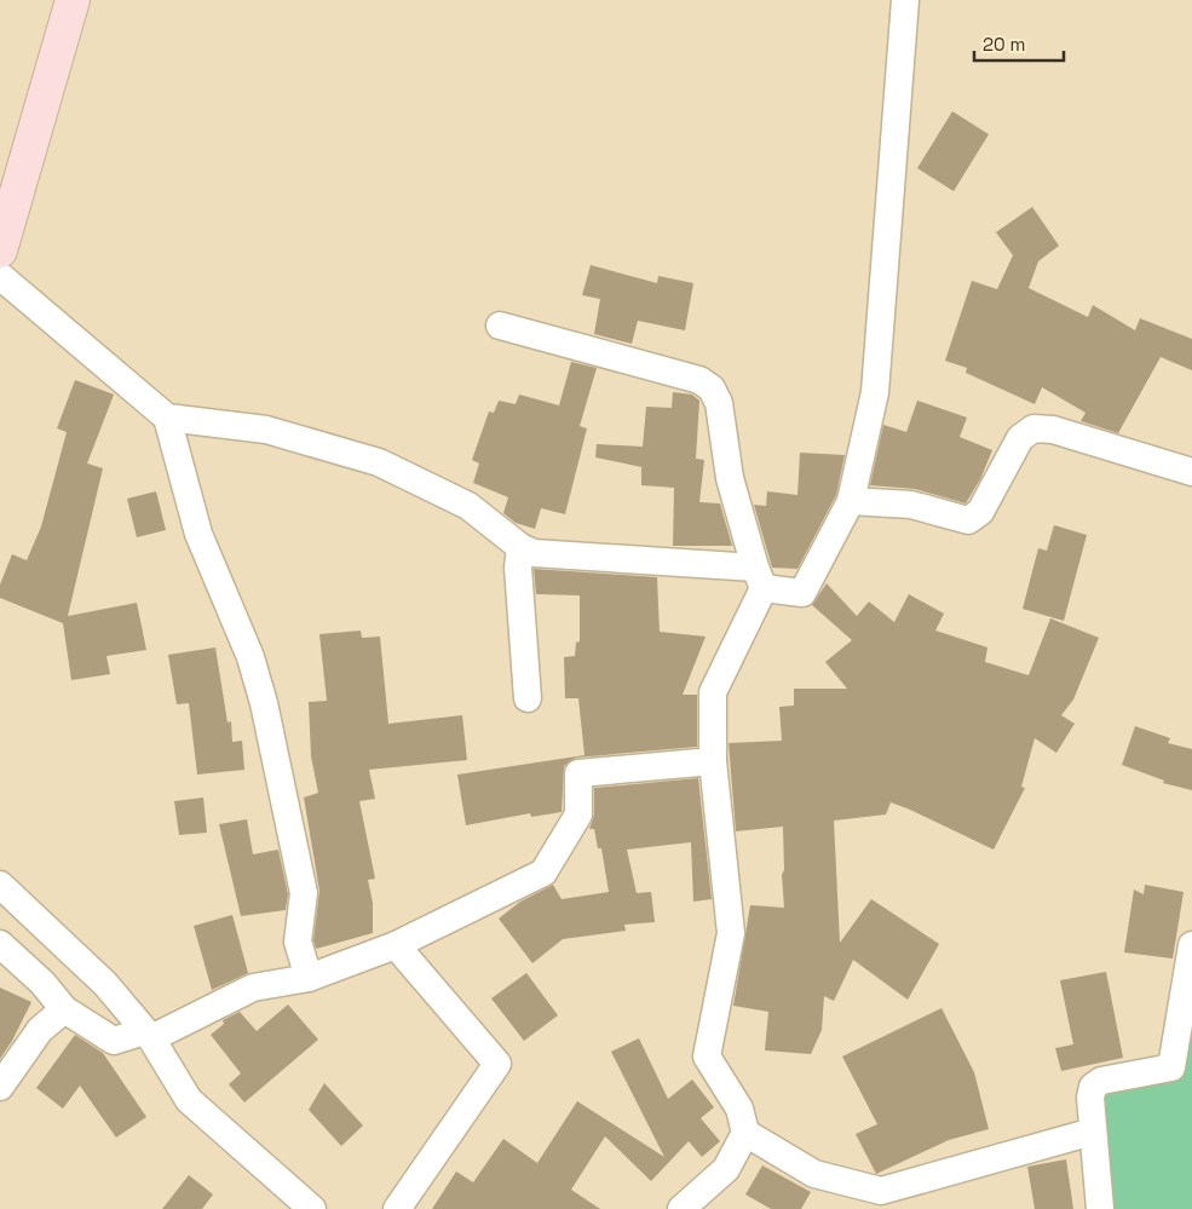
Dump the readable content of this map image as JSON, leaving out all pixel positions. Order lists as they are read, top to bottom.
{
  "scale_bar": "20 m"
}
